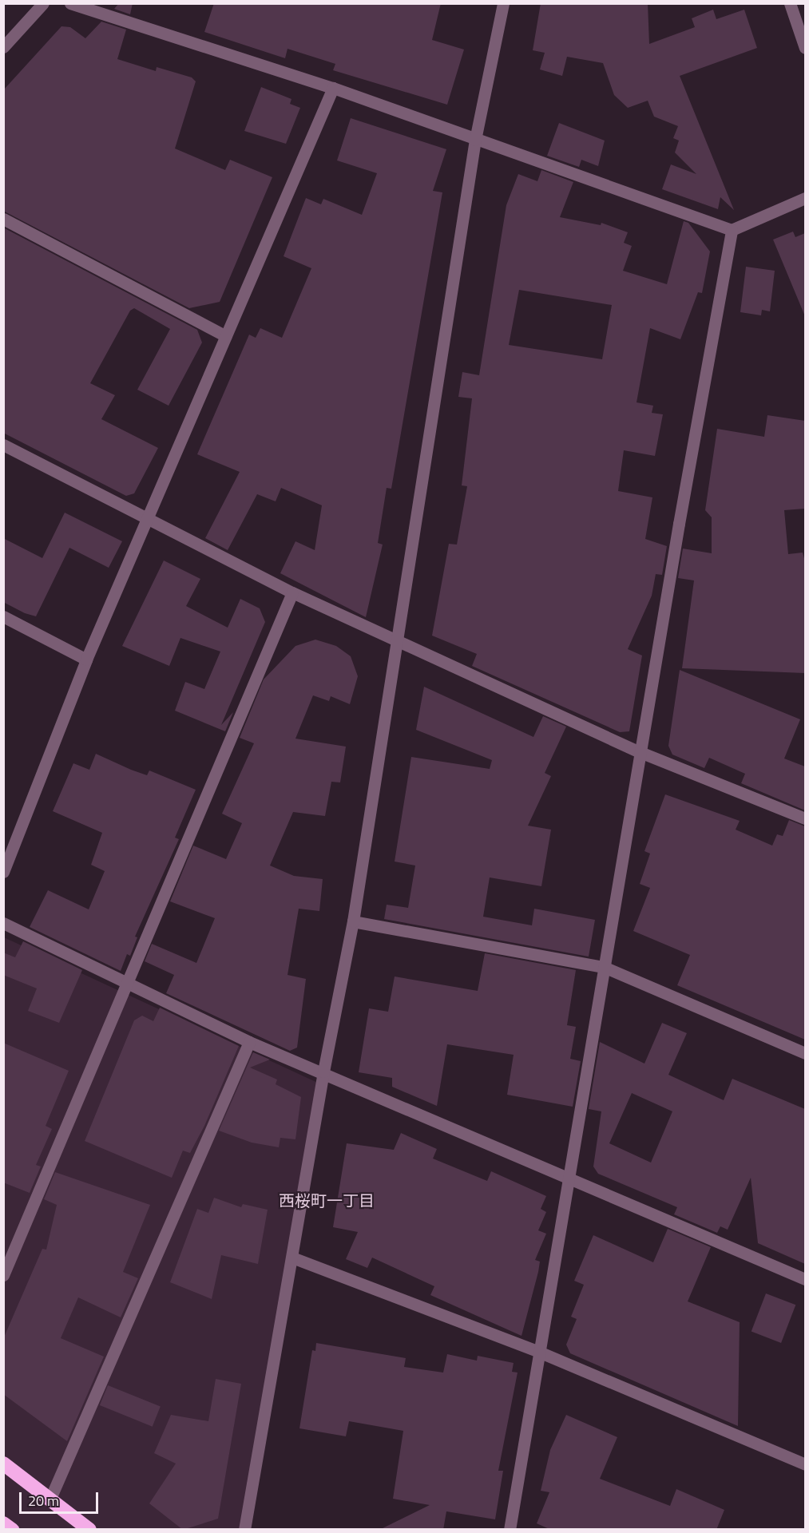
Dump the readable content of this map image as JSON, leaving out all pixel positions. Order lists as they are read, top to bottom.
{
  "districts": ["西桜町一丁目"],
  "scale_bar": "20 m"
}
